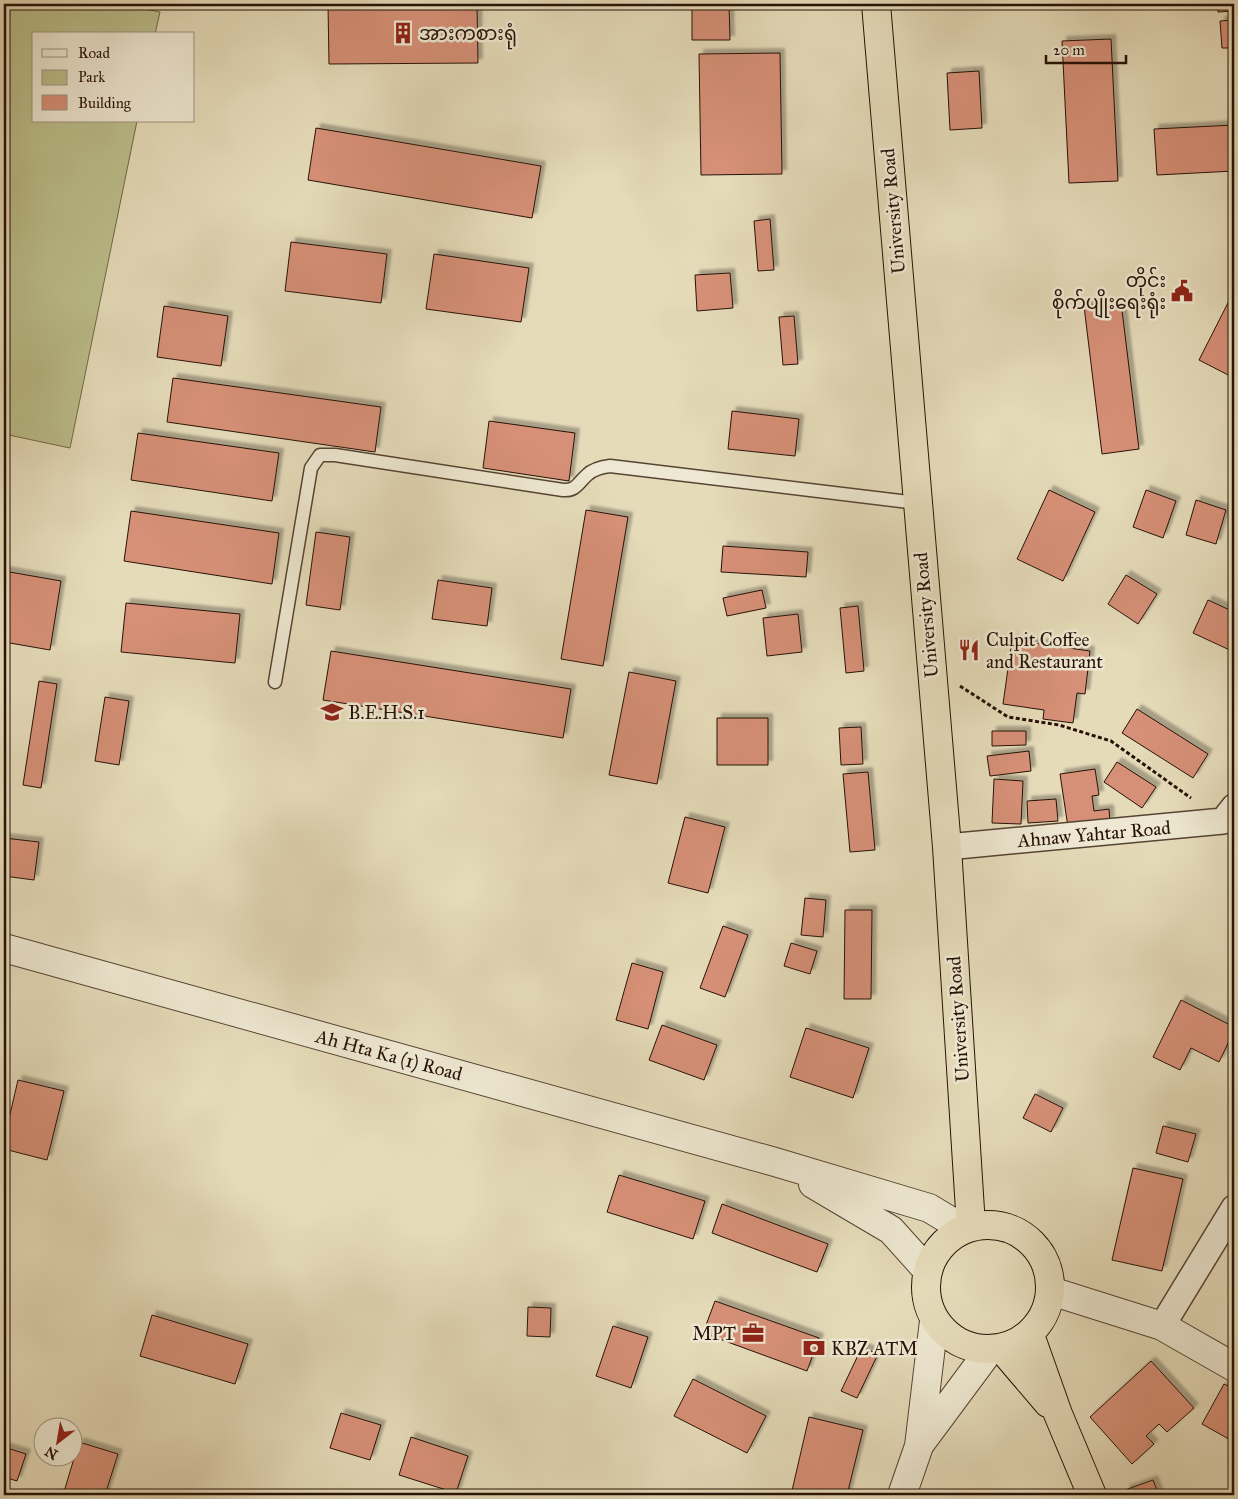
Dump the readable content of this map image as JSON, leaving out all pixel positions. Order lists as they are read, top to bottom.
{
  "streets": {
    "highway": ["University Road"],
    "street": ["Ahnaw Yahtar Road", "Ah Hta Ka (1) Road"]
  },
  "crossings": [
    ["University Road", "Ahnaw Yahtar Road"]
  ],
  "places": {
    "building": ["အားကစားရုံ"],
    "public building": ["တိုင်း စိုက်ပျိုးရေးရုံး"],
    "restaurant": ["Culpit Coffee and Restaurant"],
    "school or university": ["B.E.H.S.1"],
    "office": ["MPT"],
    "bank": ["KBZ ATM"]
  },
  "legend": ["Road", "Park", "Building"],
  "scale_bar": "20 m",
  "north": "bottom left"
}
